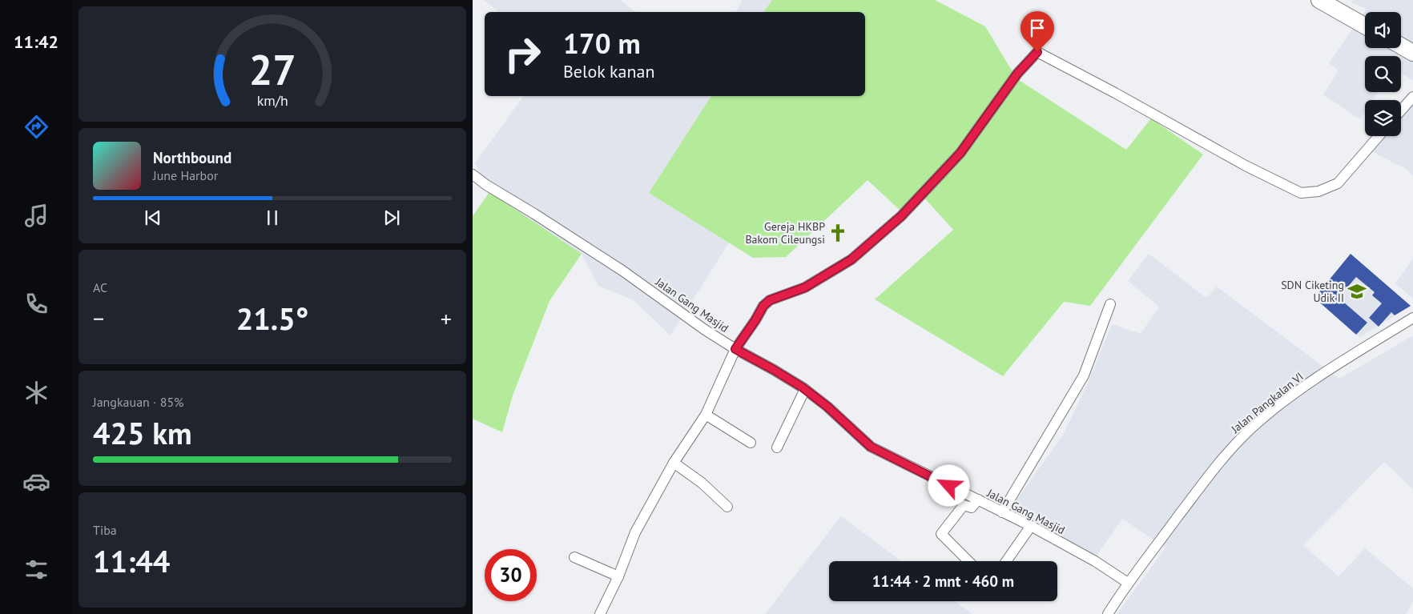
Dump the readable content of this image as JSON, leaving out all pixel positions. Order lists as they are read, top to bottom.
{
  "streets": {
    "street": ["Jalan Gang Masjid", "Jalan Pangkalan VI"]
  },
  "crossings": [
    ["Jalan Gang Masjid", "Jalan Pangkalan VI"]
  ],
  "places": {
    "church": ["Gereja HKBP Bakom Cileungsi"],
    "school or university": ["SDN Ciketing Udik II"]
  },
  "page": {
    "tabs": "11:42",
    "turn": ["170 m", "Belok kanan"],
    "song": ["Northbound", "June Harbor"],
    "tile": [
      "AC",
      ["Jangkauan · 85%", "425 km"],
      ["Tiba", "11:44"]
    ],
    "heat": ["−", "21.5°", "+"],
    "limit": "30",
    "trip": "11:44 · 2 mnt · 460 m",
    "gauge": ["27", "km/h"]
  }
}
